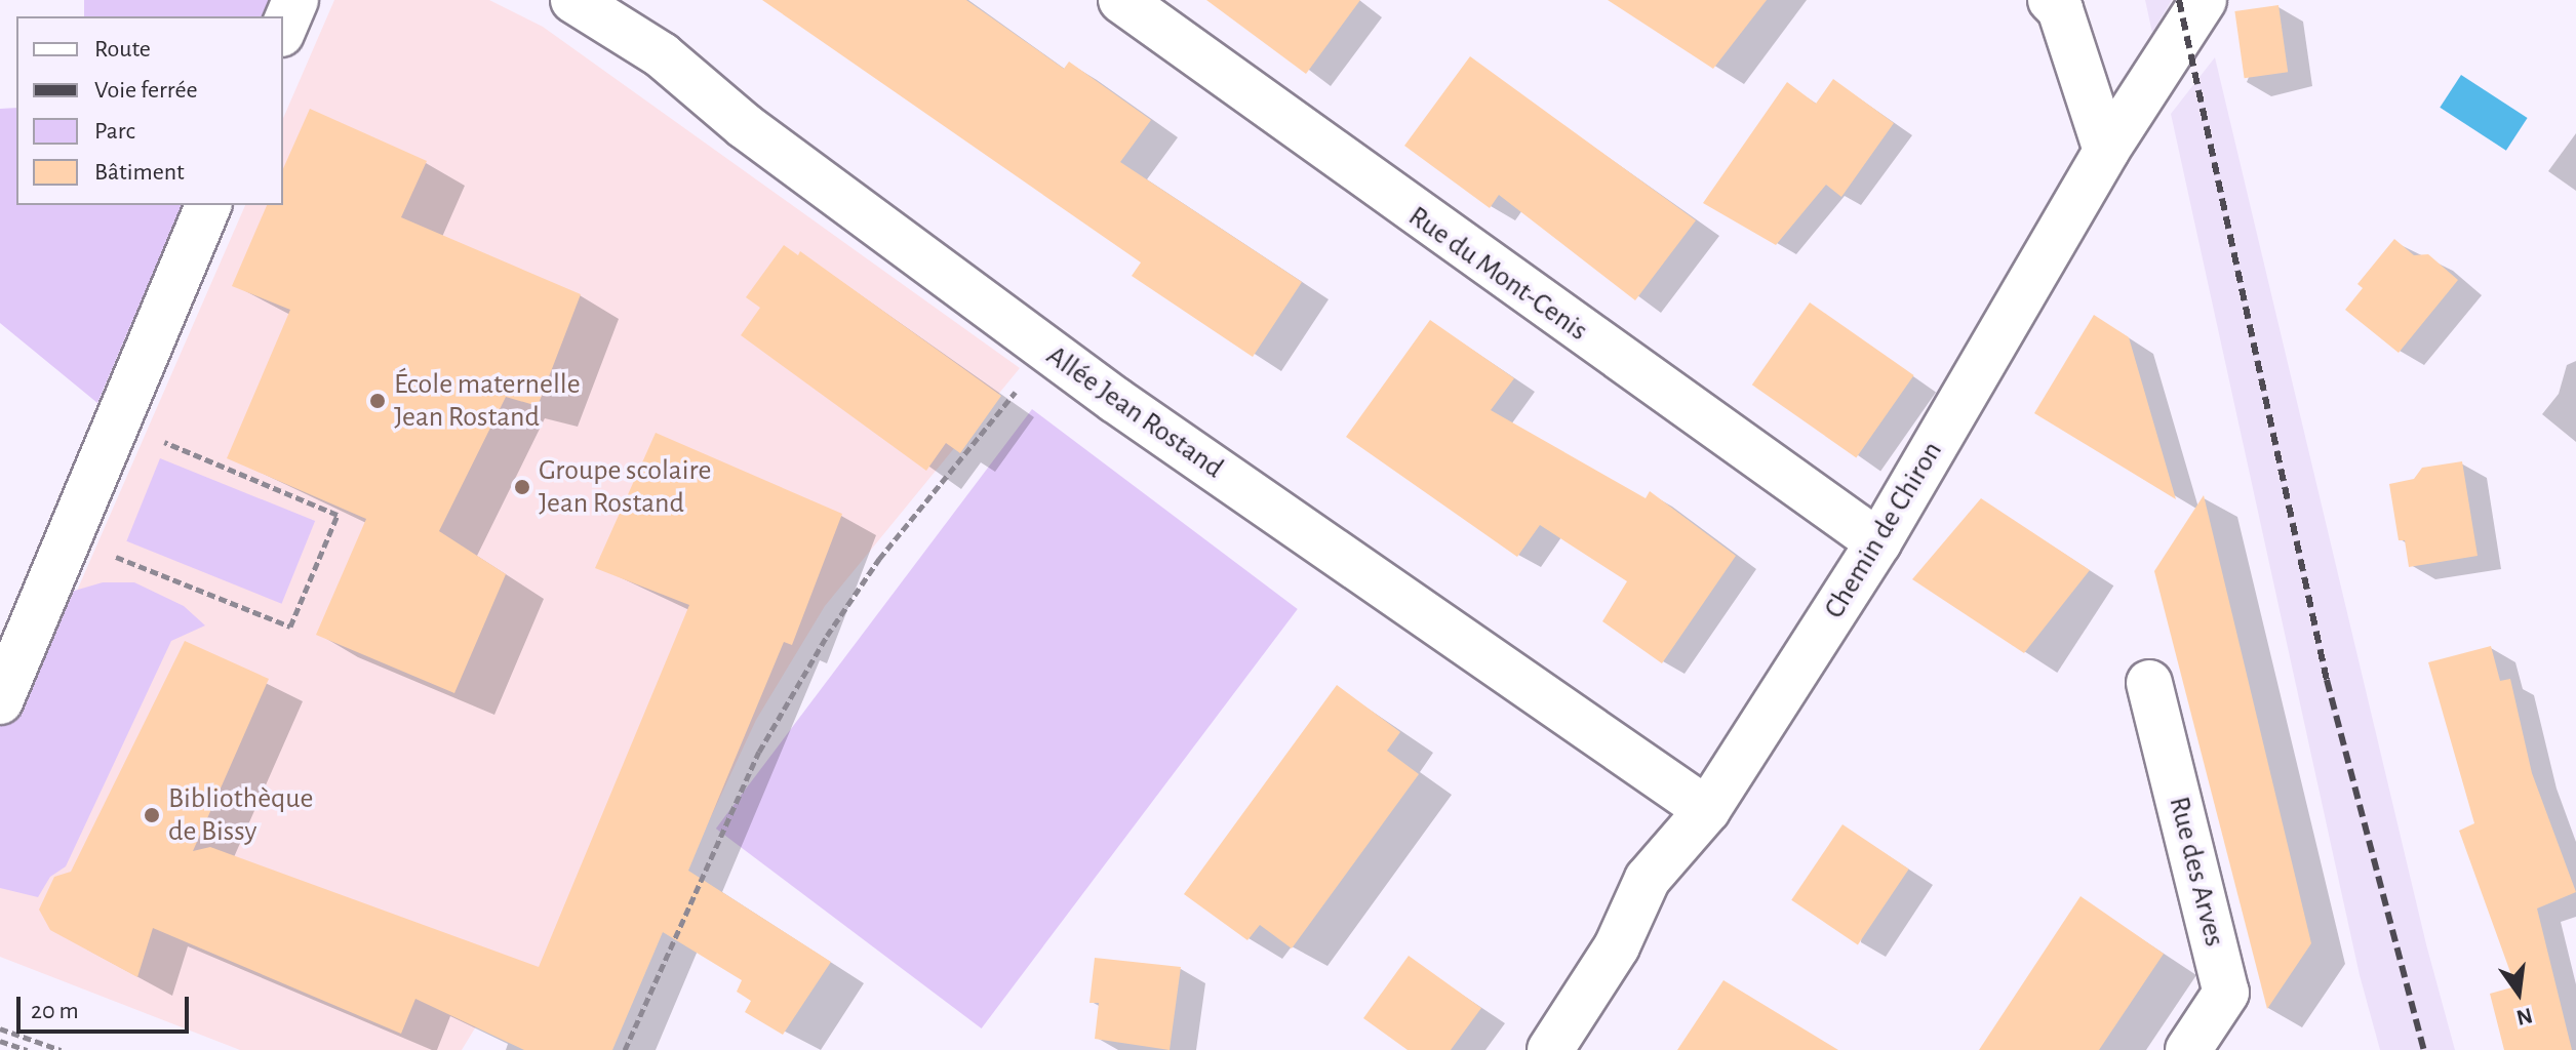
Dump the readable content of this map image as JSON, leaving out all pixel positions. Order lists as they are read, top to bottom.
{
  "streets": {
    "street": [
      "Rue du Mont-Cenis",
      "Allée Jean Rostand",
      "Chemin de Chiron",
      "Rue des Arves"
    ]
  },
  "crossings": [
    ["Rue du Mont-Cenis", "Chemin de Chiron"],
    ["Allée Jean Rostand", "Chemin de Chiron"]
  ],
  "places": ["École maternelle Jean Rostand", "Groupe scolaire Jean Rostand", "Bibliothèque de Bissy"],
  "legend": [
    "Route",
    "Voie ferrée",
    "Parc",
    "Bâtiment"
  ],
  "scale_bar": "20 m",
  "north": "bottom"
}
